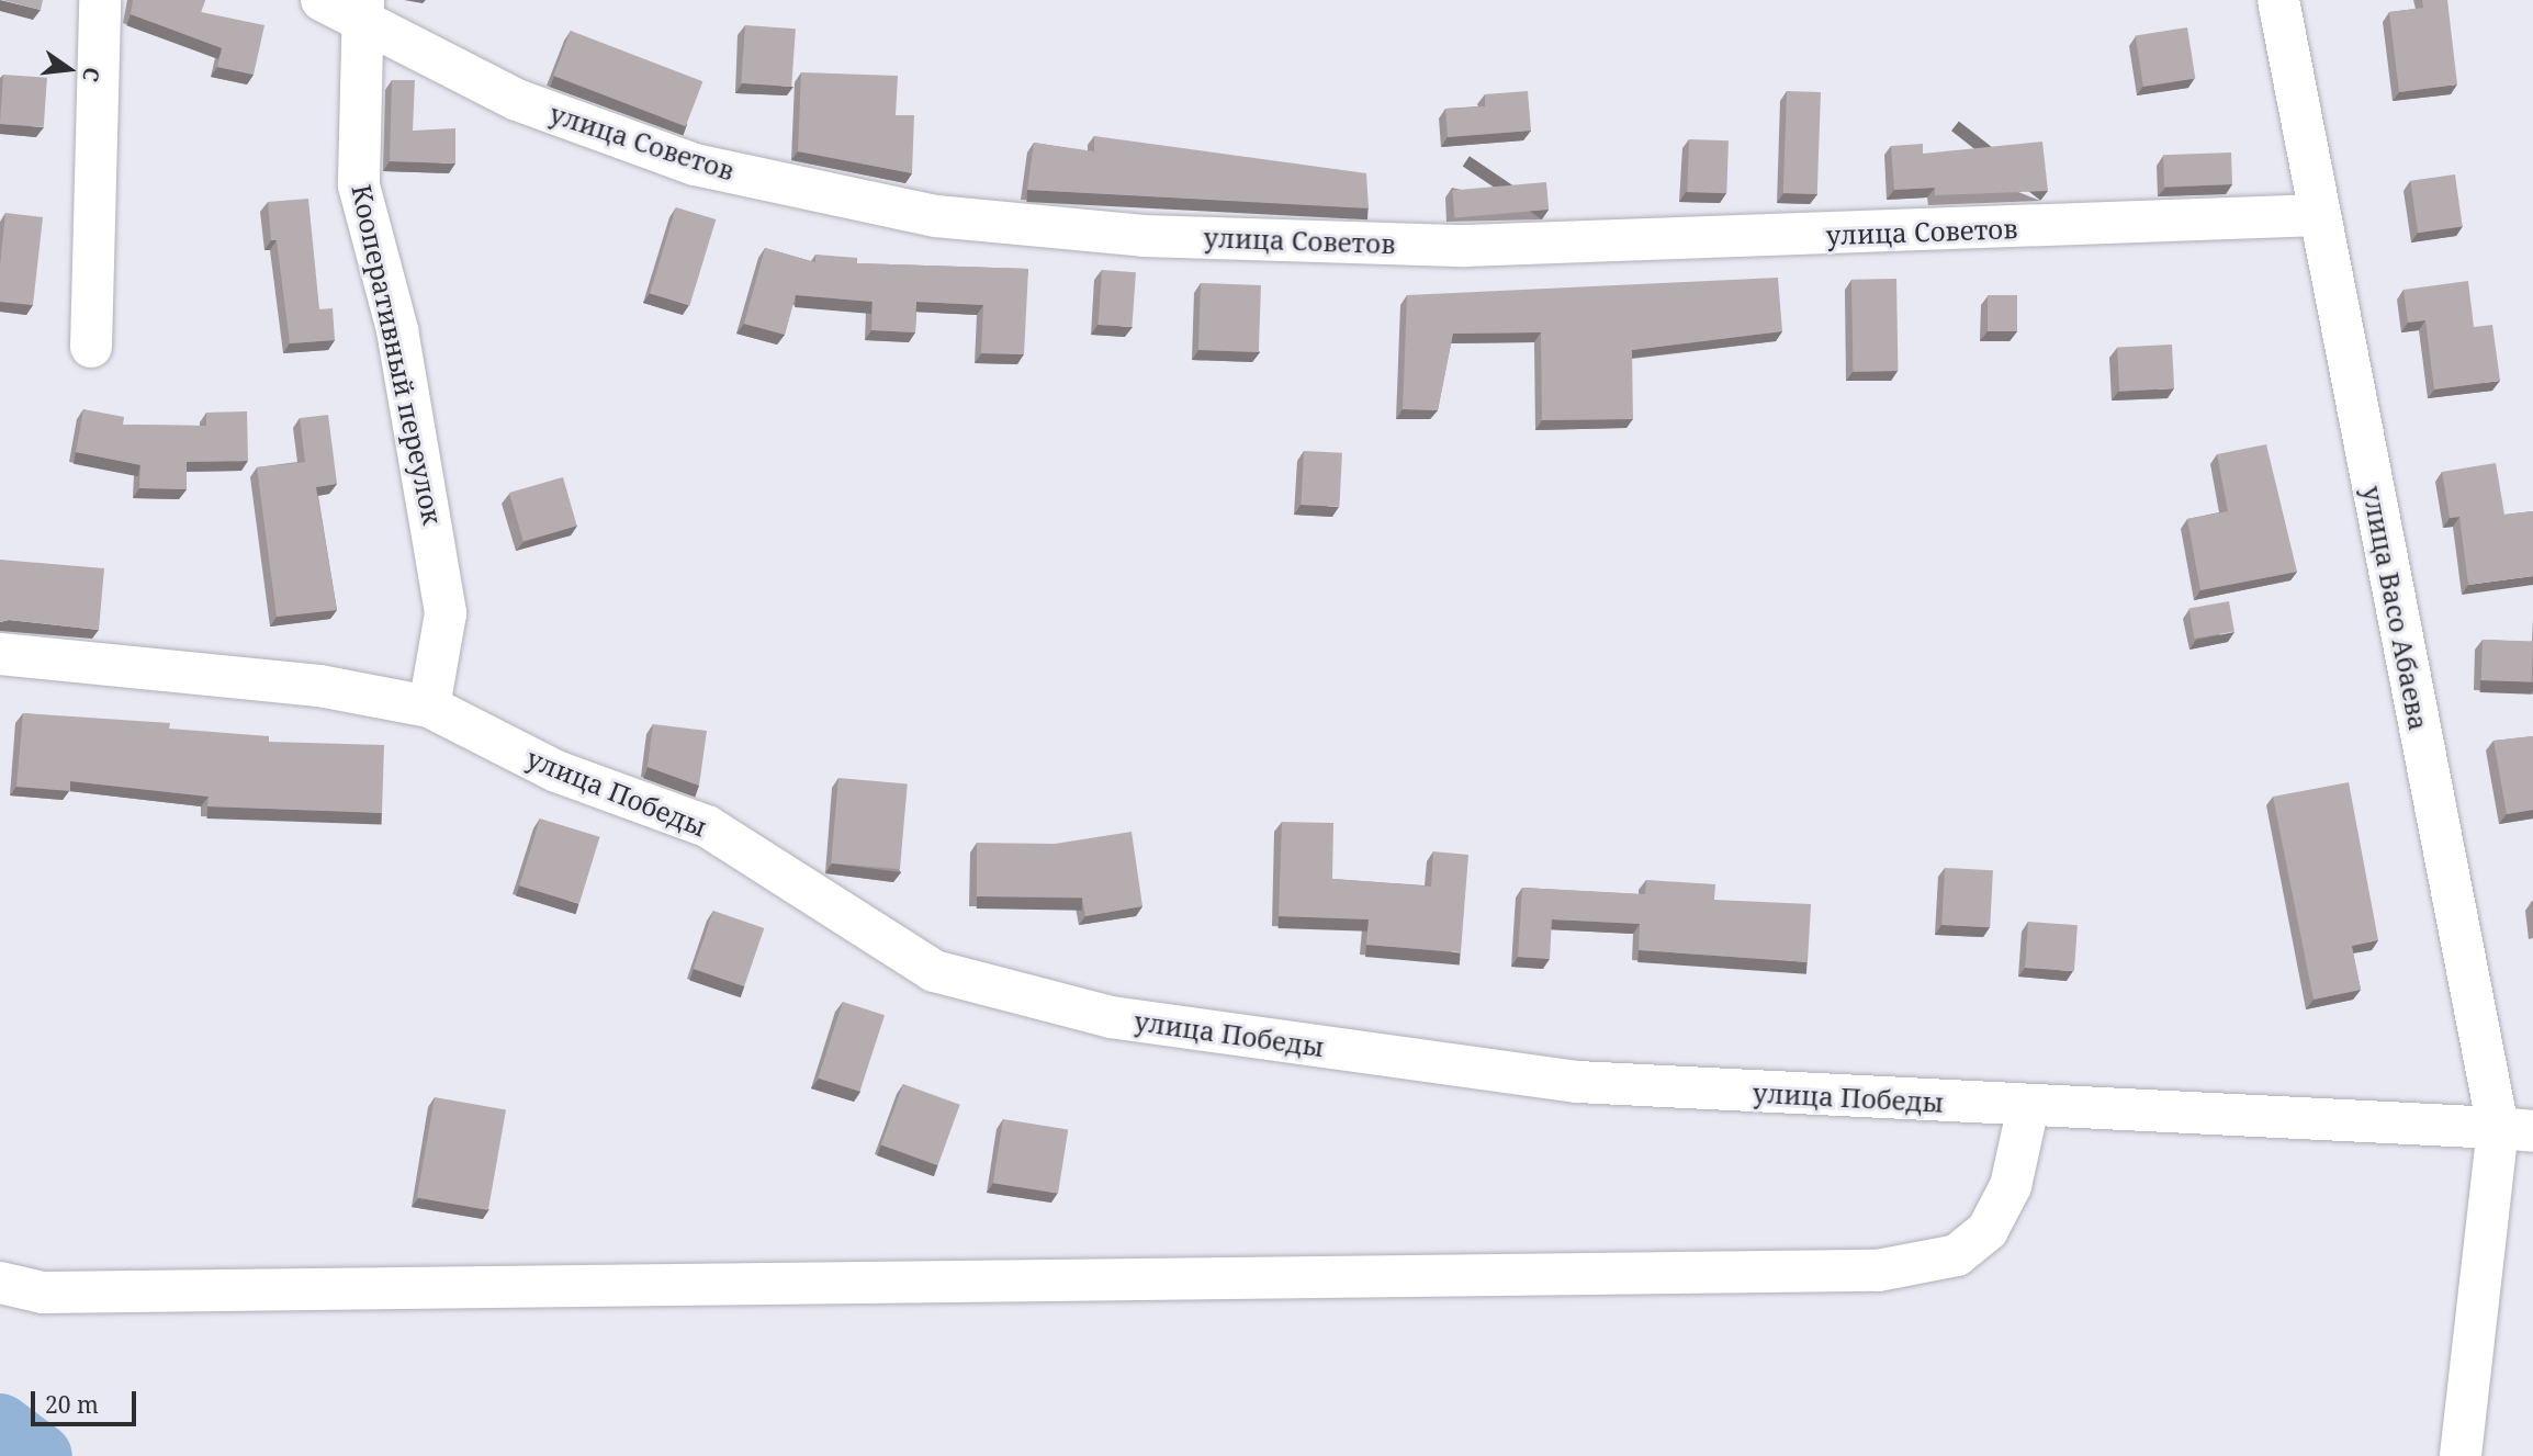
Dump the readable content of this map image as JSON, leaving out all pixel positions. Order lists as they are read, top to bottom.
{
  "streets": {
    "street": [
      "улица Советов",
      "Кооперативный переулок",
      "улица Васо Абаева",
      "улица Победы"
    ]
  },
  "crossings": [
    ["улица Советов", "Кооперативный переулок"],
    ["улица Советов", "улица Васо Абаева"],
    ["Кооперативный переулок", "улица Победы"],
    ["улица Васо Абаева", "улица Победы"]
  ],
  "scale_bar": "20 m",
  "north": "right"
}
